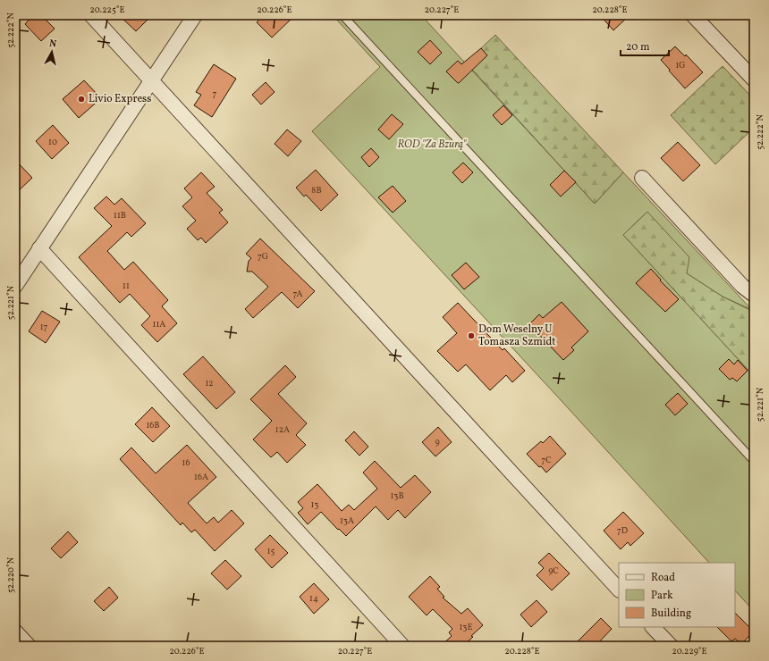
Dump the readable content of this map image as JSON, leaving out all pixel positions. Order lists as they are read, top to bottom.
{
  "parks": ["ROD \"Za Bzurą\""],
  "places": ["Livio Express", "Dom Weselny U Tomasza Szmidt"],
  "house_numbers": [
    "1G",
    "7",
    "10",
    "8B",
    "11B",
    "7G",
    "11",
    "7A",
    "11A",
    "17",
    "12",
    "16B",
    "12A",
    "9",
    "7C",
    "16",
    "16A",
    "13B",
    "13",
    "13A",
    "7D",
    "15",
    "9C",
    "14",
    "13E"
  ],
  "legend": ["Road", "Park", "Building"],
  "scale_bar": "20 m",
  "north": "top",
  "coordinates": [
    "20.225°E",
    "20.226°E",
    "20.227°E",
    "20.228°E",
    "52.222°N",
    "52.221°N",
    "52.220°N",
    "20.229°E"
  ]
}
